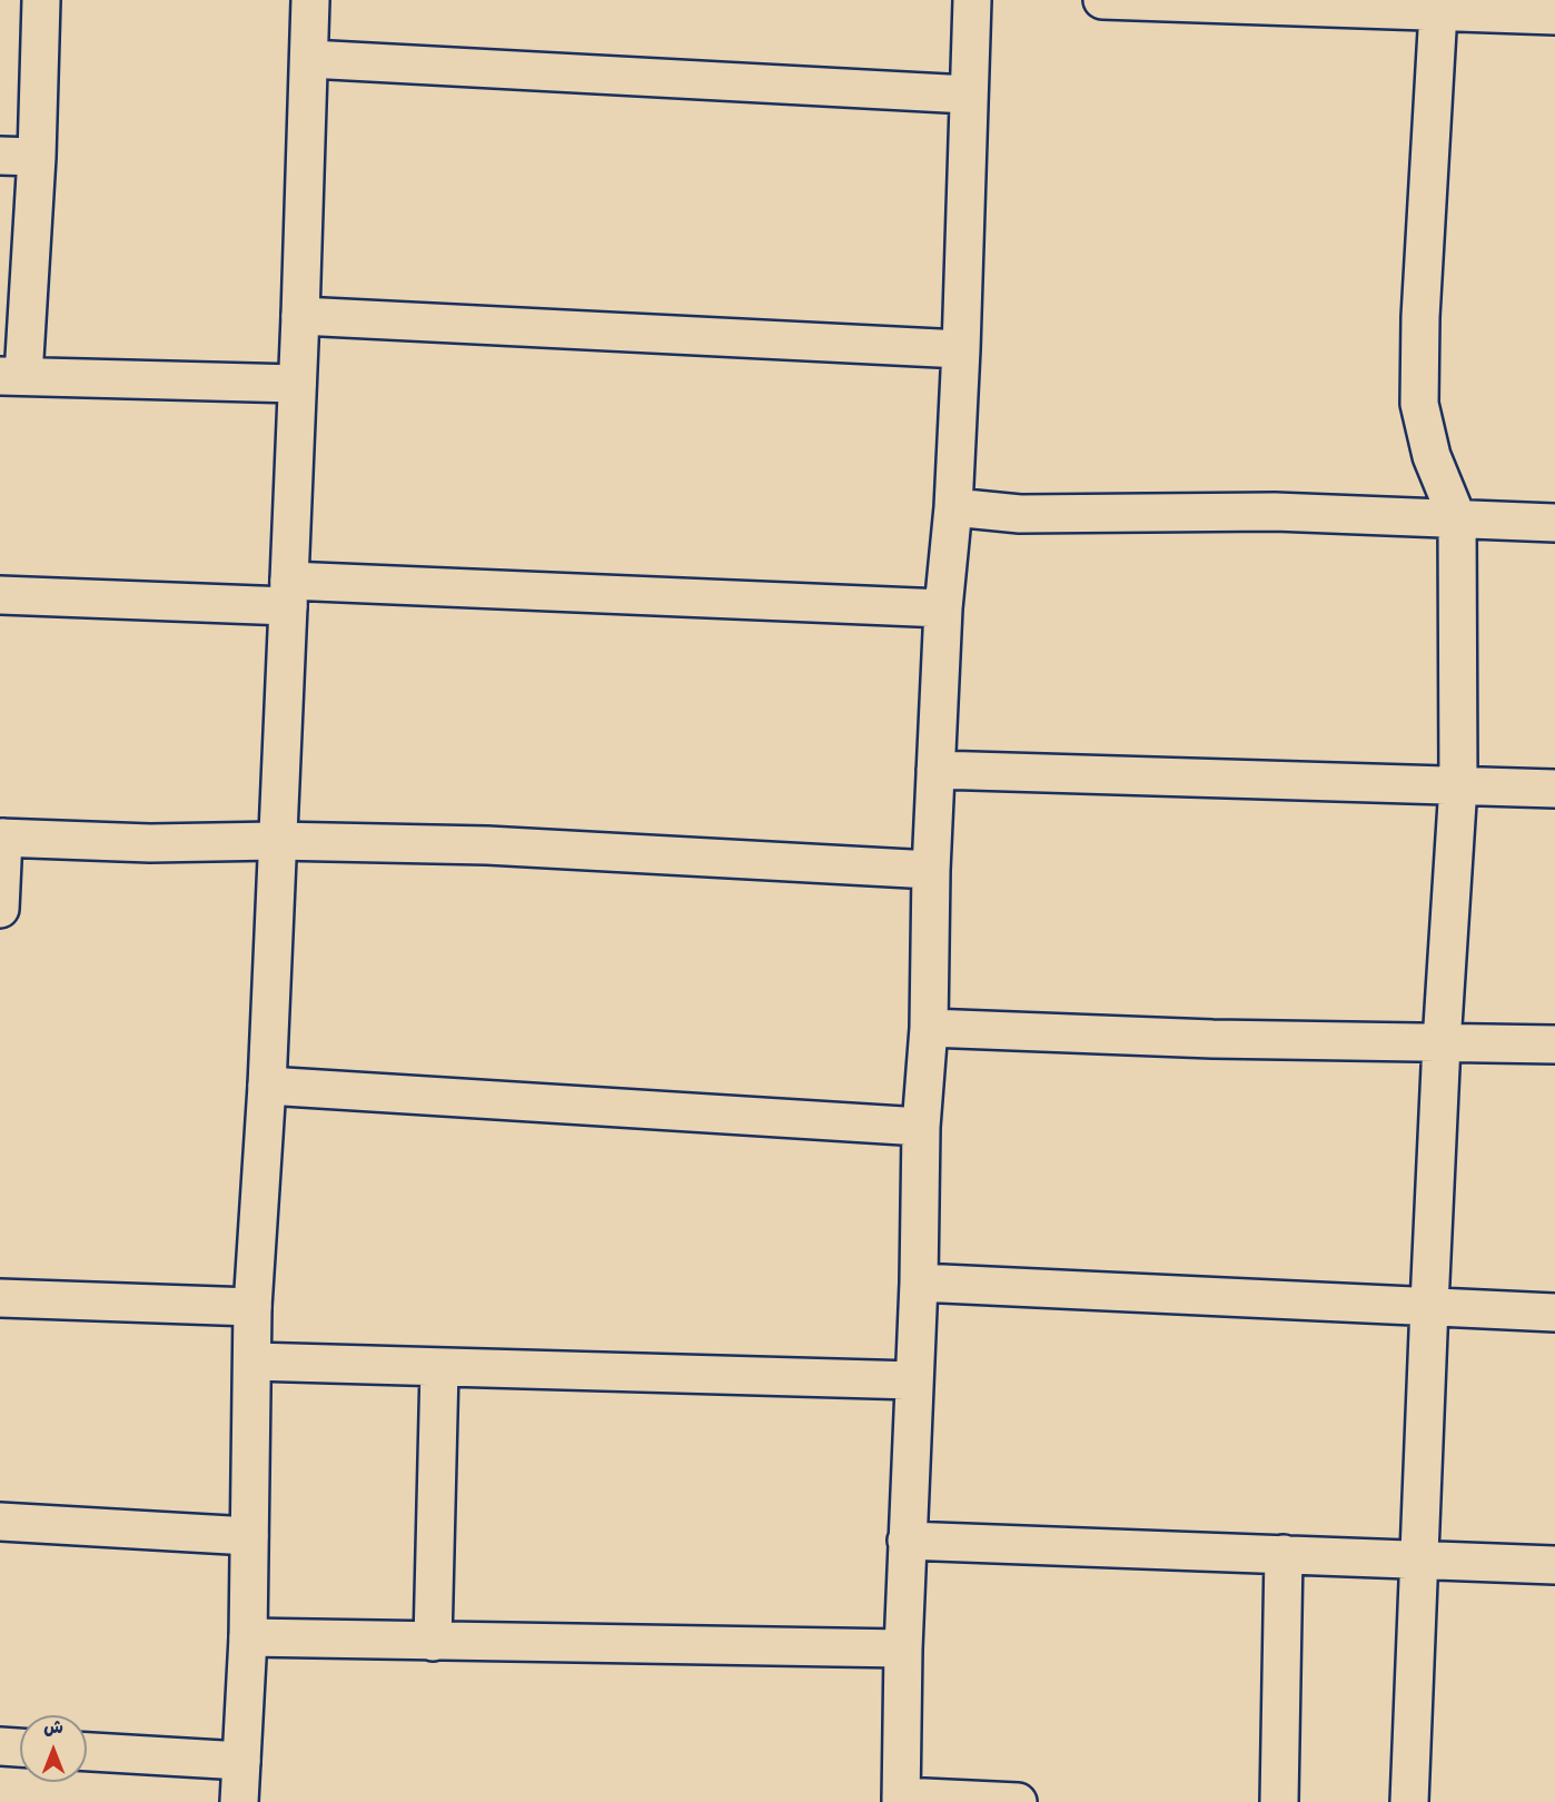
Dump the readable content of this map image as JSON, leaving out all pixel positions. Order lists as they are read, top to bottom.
{
  "north": "top"
}
